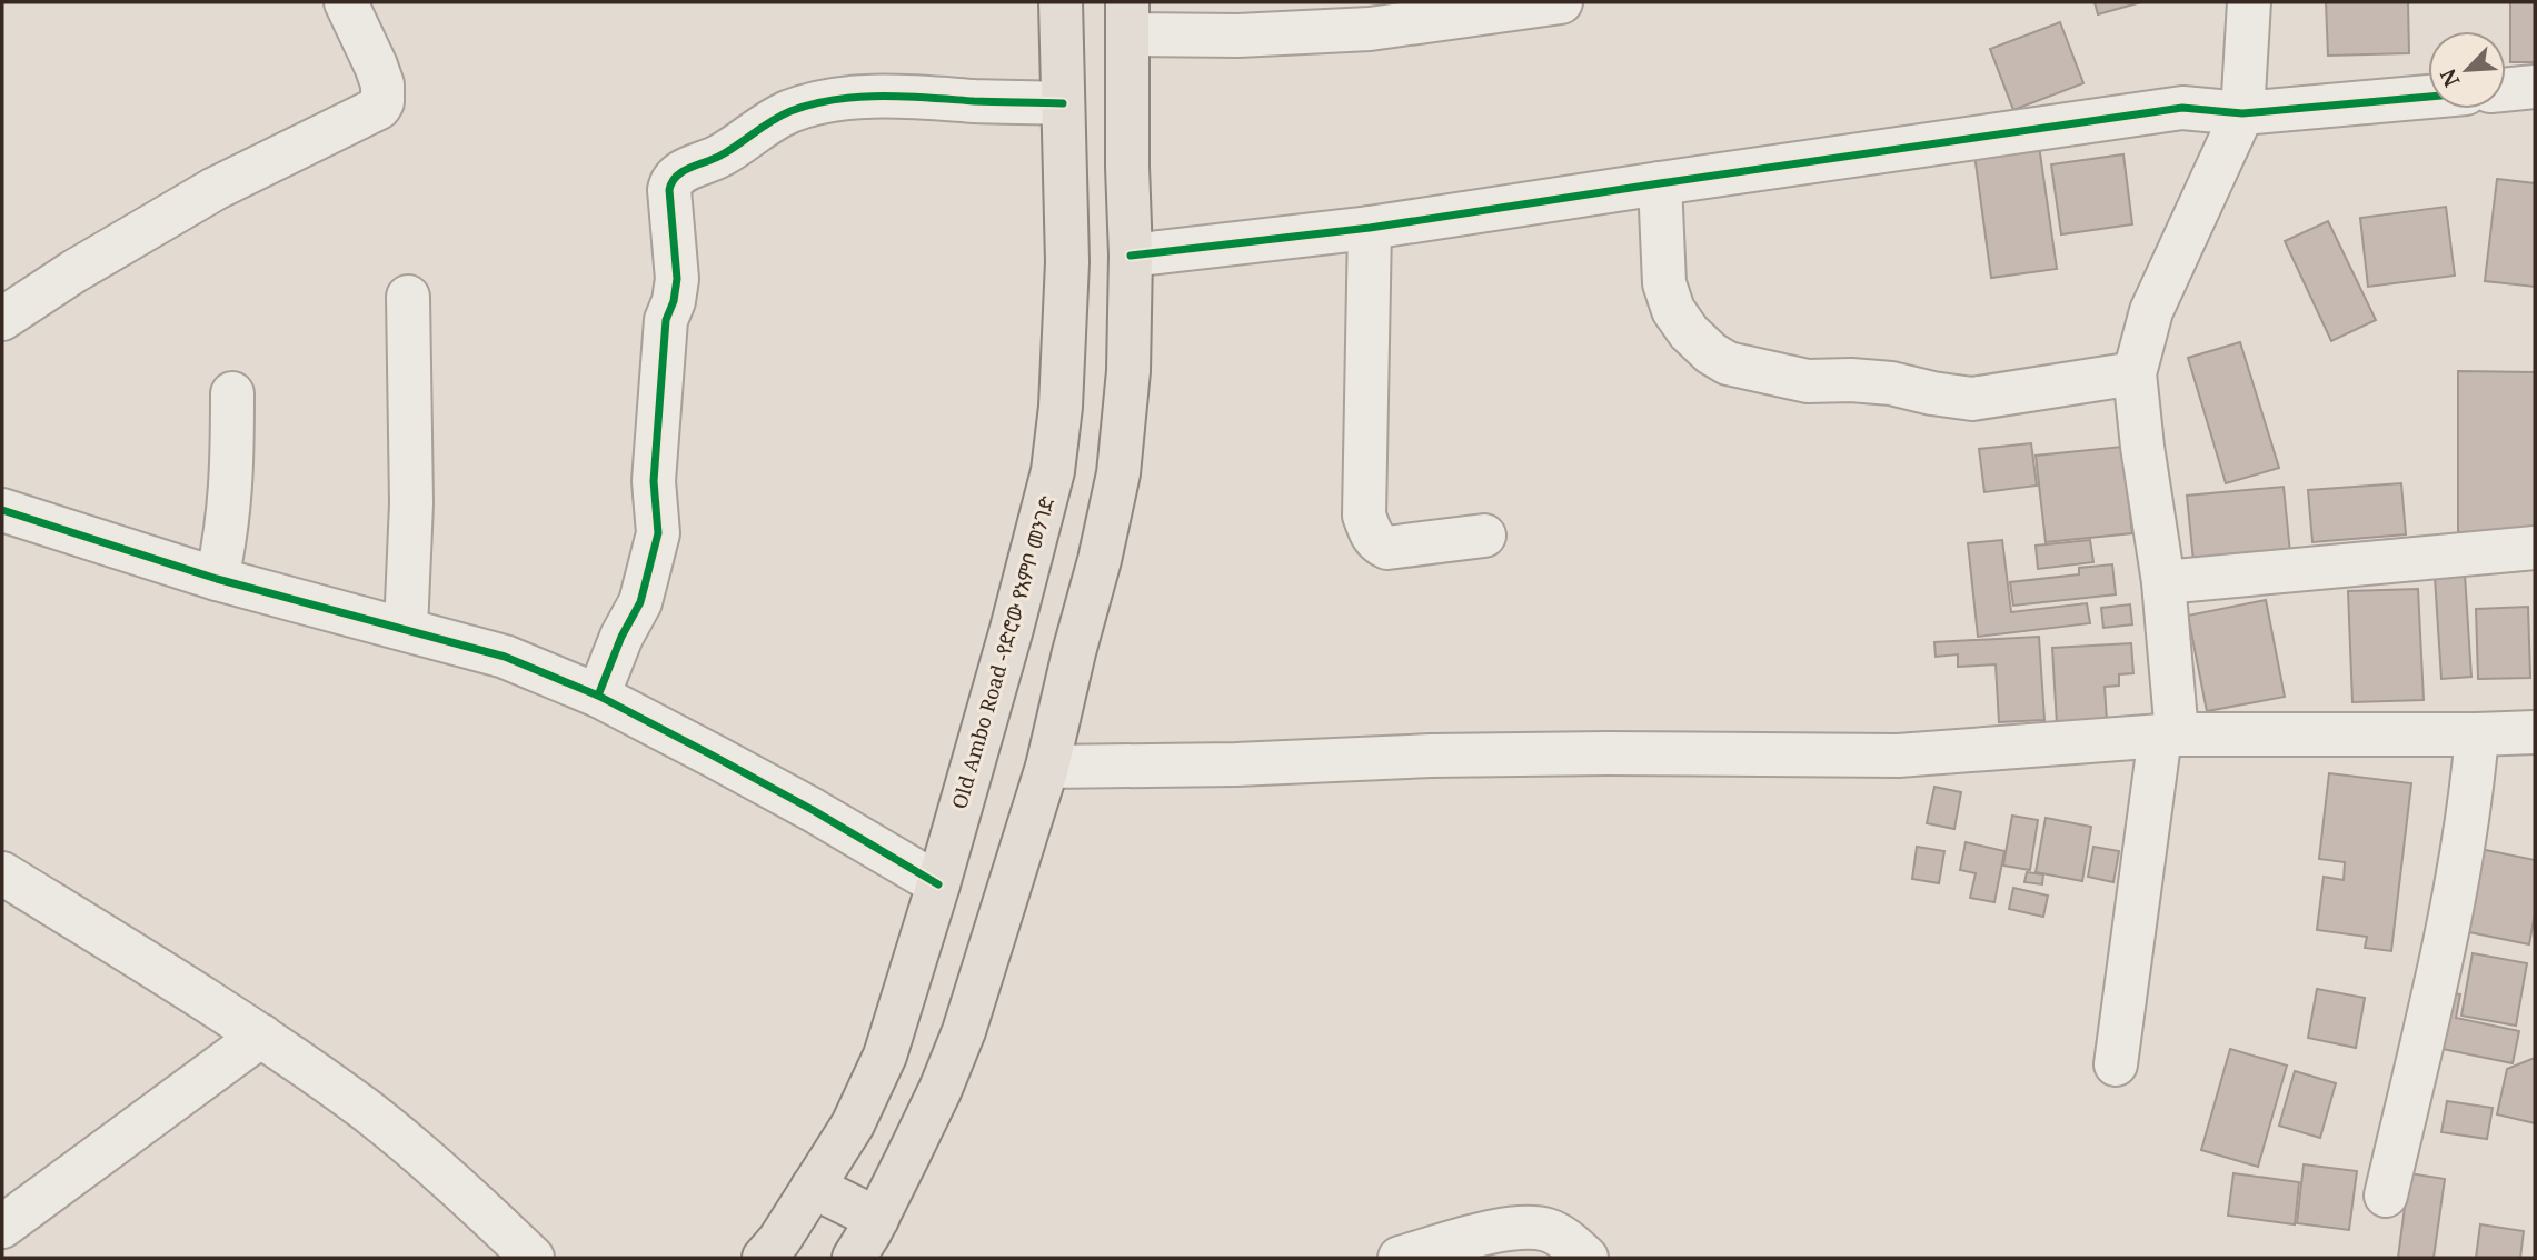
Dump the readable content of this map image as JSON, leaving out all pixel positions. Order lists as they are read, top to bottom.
{
  "streets": {
    "main road": ["Old Ambo Road -የድሮው የአምቦ መንገድ"]
  },
  "north": "bottom left"
}
